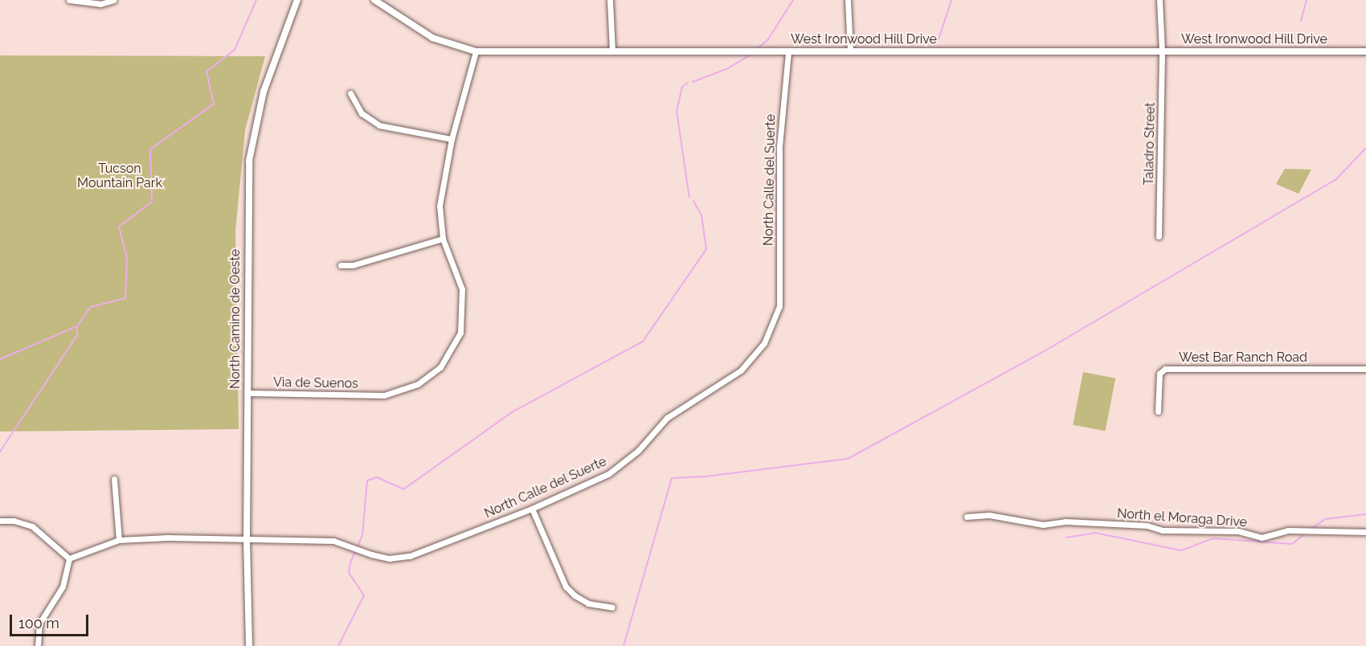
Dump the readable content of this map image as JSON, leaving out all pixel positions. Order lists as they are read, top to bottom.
{
  "streets": {
    "street": [
      "West Ironwood Hill Drive",
      "Taladro Street",
      "North Calle del Suerte",
      "North Camino de Oeste",
      "West Bar Ranch Road",
      "Via de Suenos",
      "North el Moraga Drive"
    ]
  },
  "crossings": [
    ["West Ironwood Hill Drive", "Taladro Street"],
    ["West Ironwood Hill Drive", "North Calle del Suerte"],
    ["West Ironwood Hill Drive", "Via de Suenos"],
    ["North Calle del Suerte", "North Camino de Oeste"],
    ["North Camino de Oeste", "Via de Suenos"]
  ],
  "parks": ["Tucson Mountain Park"],
  "scale_bar": "100 m"
}
